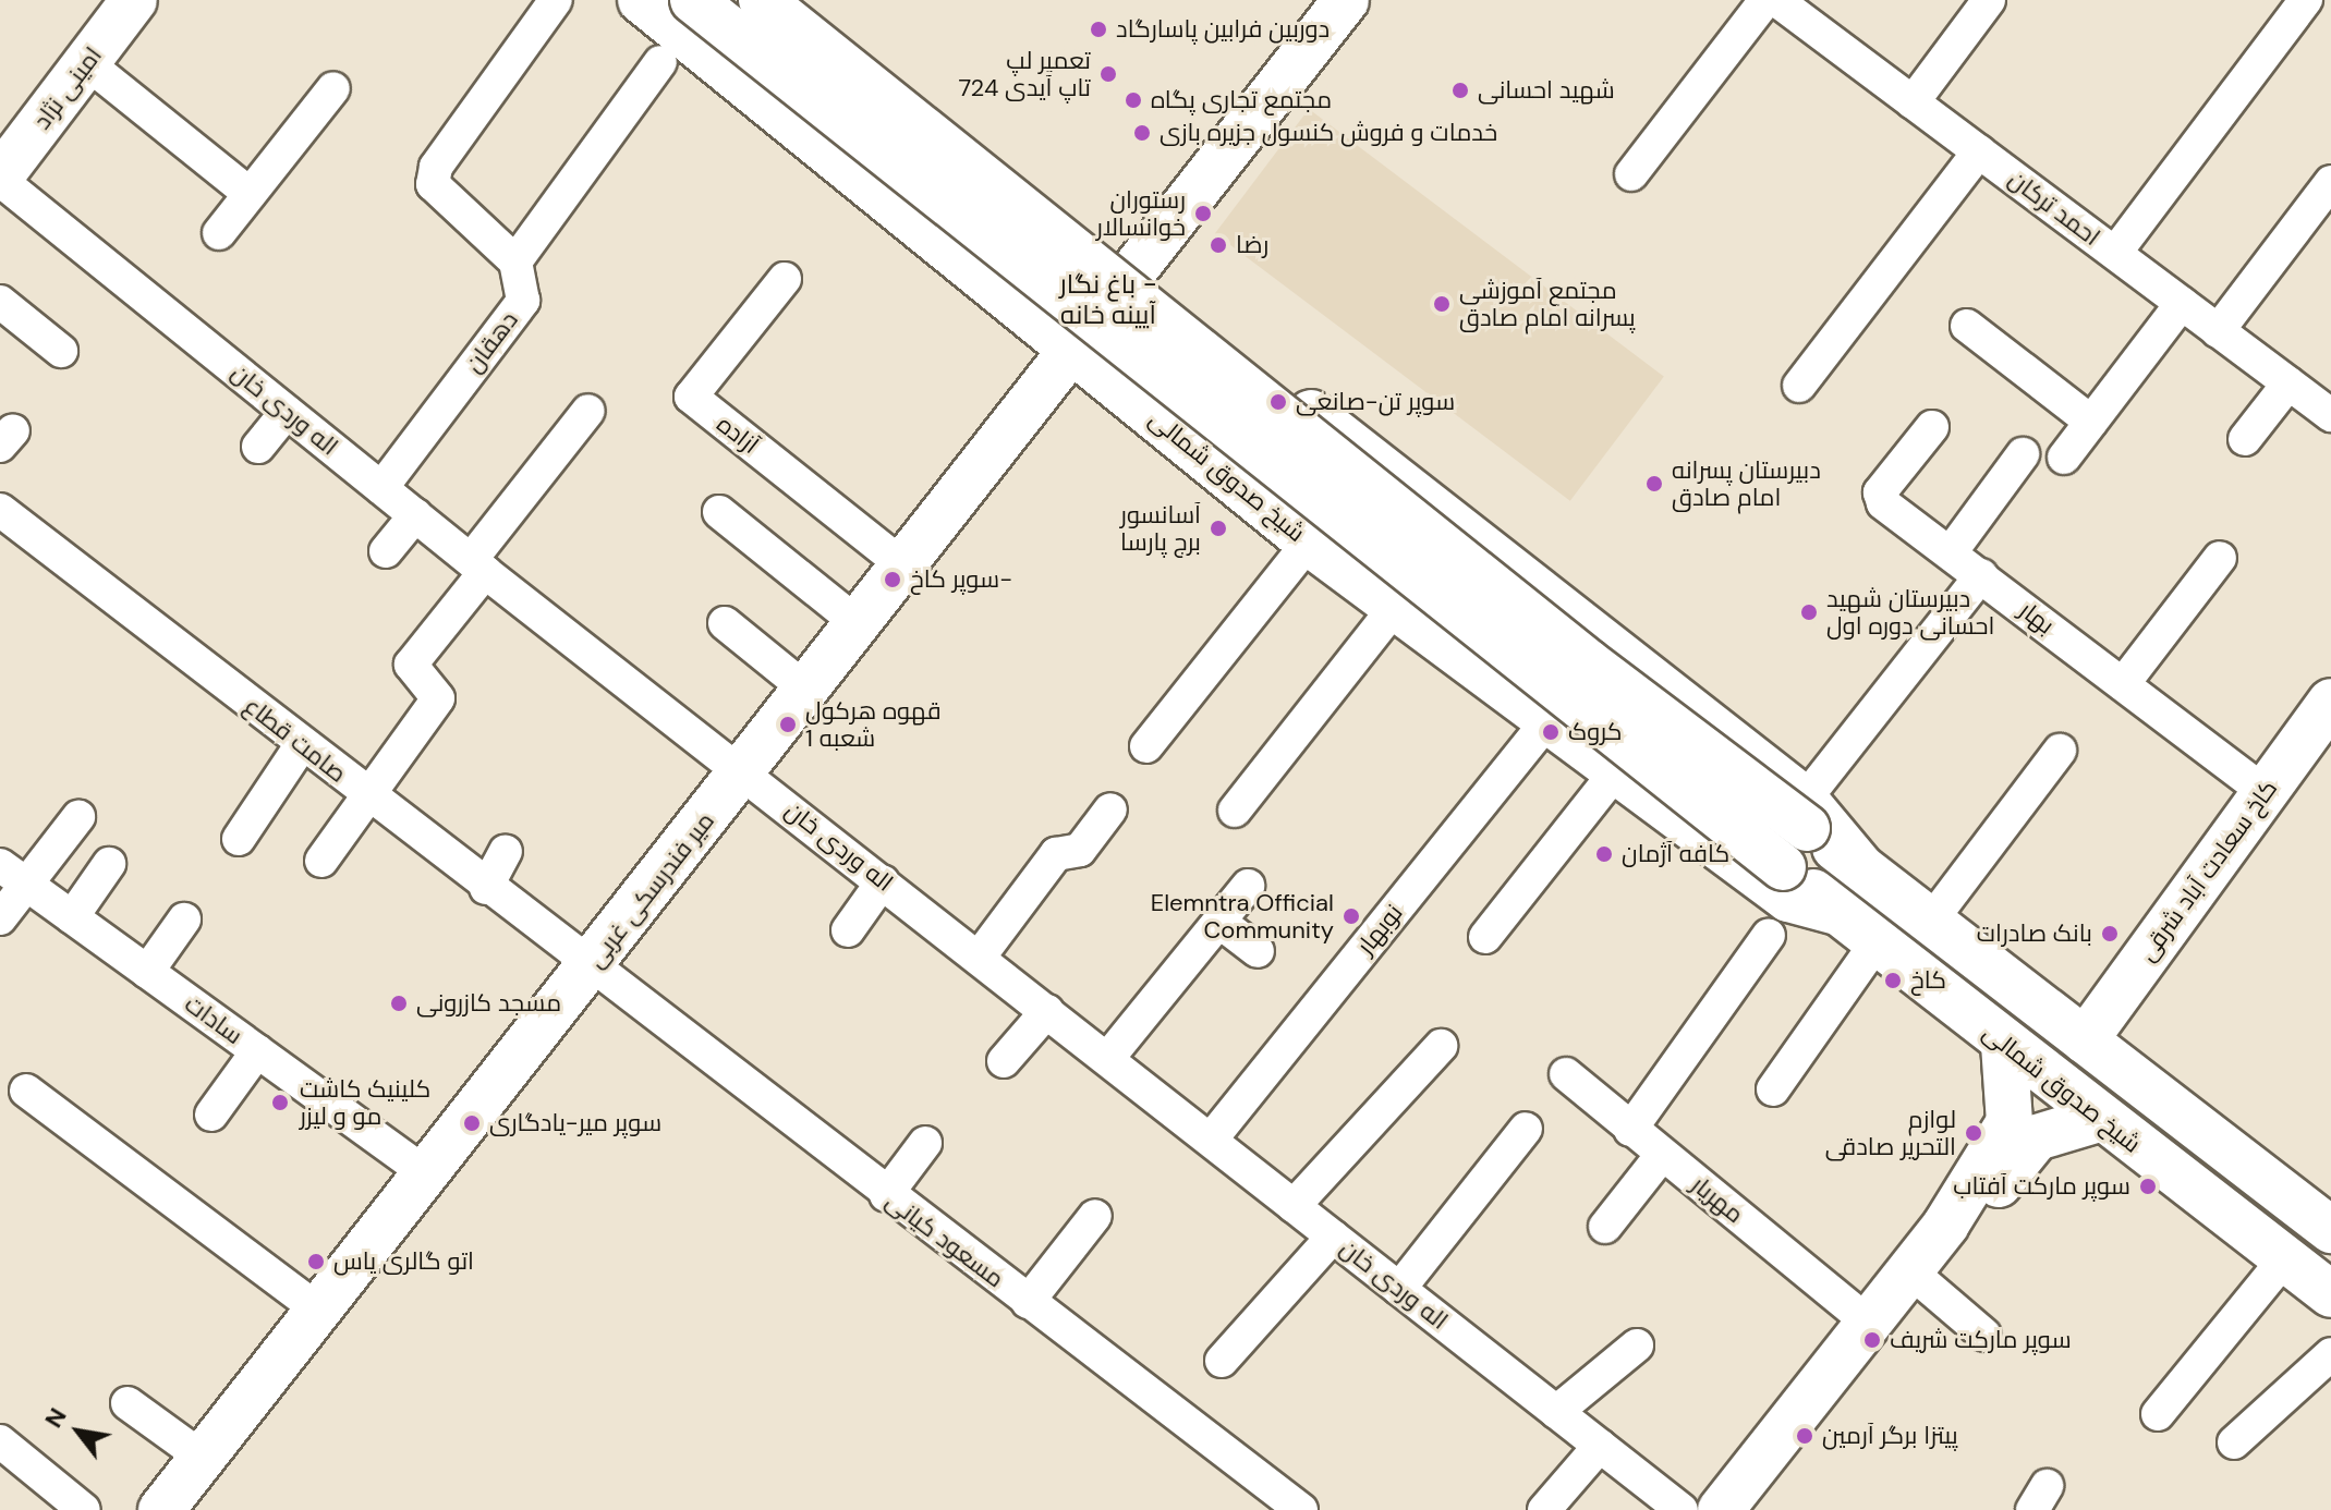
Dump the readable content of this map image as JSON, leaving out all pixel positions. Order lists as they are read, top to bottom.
{
  "streets": {
    "main road": [
      "امینی نژاد",
      "شیخ صدوق شمالی",
      "کاخ سعادت آباد شرقی",
      "میر فندرسکی غربی"
    ],
    "street": [
      "احمد ترکان",
      "دهقان",
      "اله وردی خان",
      "آزاده",
      "بهار",
      "صامت قطاع",
      "نوبهار",
      "سادات",
      "مهریار",
      "مسعود کیانی"
    ]
  },
  "crossings": [
    ["امینی نژاد", "اله وردی خان"],
    ["دهقان", "اله وردی خان"],
    ["اله وردی خان", "میر فندرسکی غربی"],
    ["اله وردی خان", "نوبهار"],
    ["آزاده", "میر فندرسکی غربی"],
    ["شیخ صدوق شمالی", "میر فندرسکی غربی"],
    ["شیخ صدوق شمالی", "نوبهار"],
    ["بهار", "کاخ سعادت آباد شرقی"],
    ["صامت قطاع", "میر فندرسکی غربی"],
    ["صامت قطاع", "مسعود کیانی"],
    ["میر فندرسکی غربی", "سادات"],
    ["میر فندرسکی غربی", "مسعود کیانی"]
  ],
  "districts": ["باغ نگار - آیینه خانه"],
  "places": [
    "دوربین فرابین پاسارگاد",
    "تعمیر لپ تاپ آیدی 724",
    "شهید احسانی",
    "مجتمع تجاری پگاه",
    "خدمات و فروش کنسول جزیره بازی",
    "رستوران خوانسالار",
    "رضا",
    "مجتمع آموزشی پسرانه امام صادق",
    "سوپر تن-صانعی",
    "دبیرستان پسرانه امام صادق",
    "آسانسور برج پارسا",
    "سوپر کاخ-",
    "دبیرستان شهید احسانى دوره اول",
    "قهوه هرکول شعبه 1",
    "کروک",
    "کافه آژمان",
    "Elemntra Official Community",
    "بانک صادرات",
    "کاخ",
    "مسجد کازرونی",
    "کلینیک کاشت مو و لیزر",
    "سوپر میر-یادگاری",
    "لوازم التحریر صادقی",
    "سوپر مارکت آفتاب",
    "اتو گالری یاس",
    "سوپر مارکت شریف",
    "پيتزا برگر آرمين"
  ],
  "north": "top left"
}
